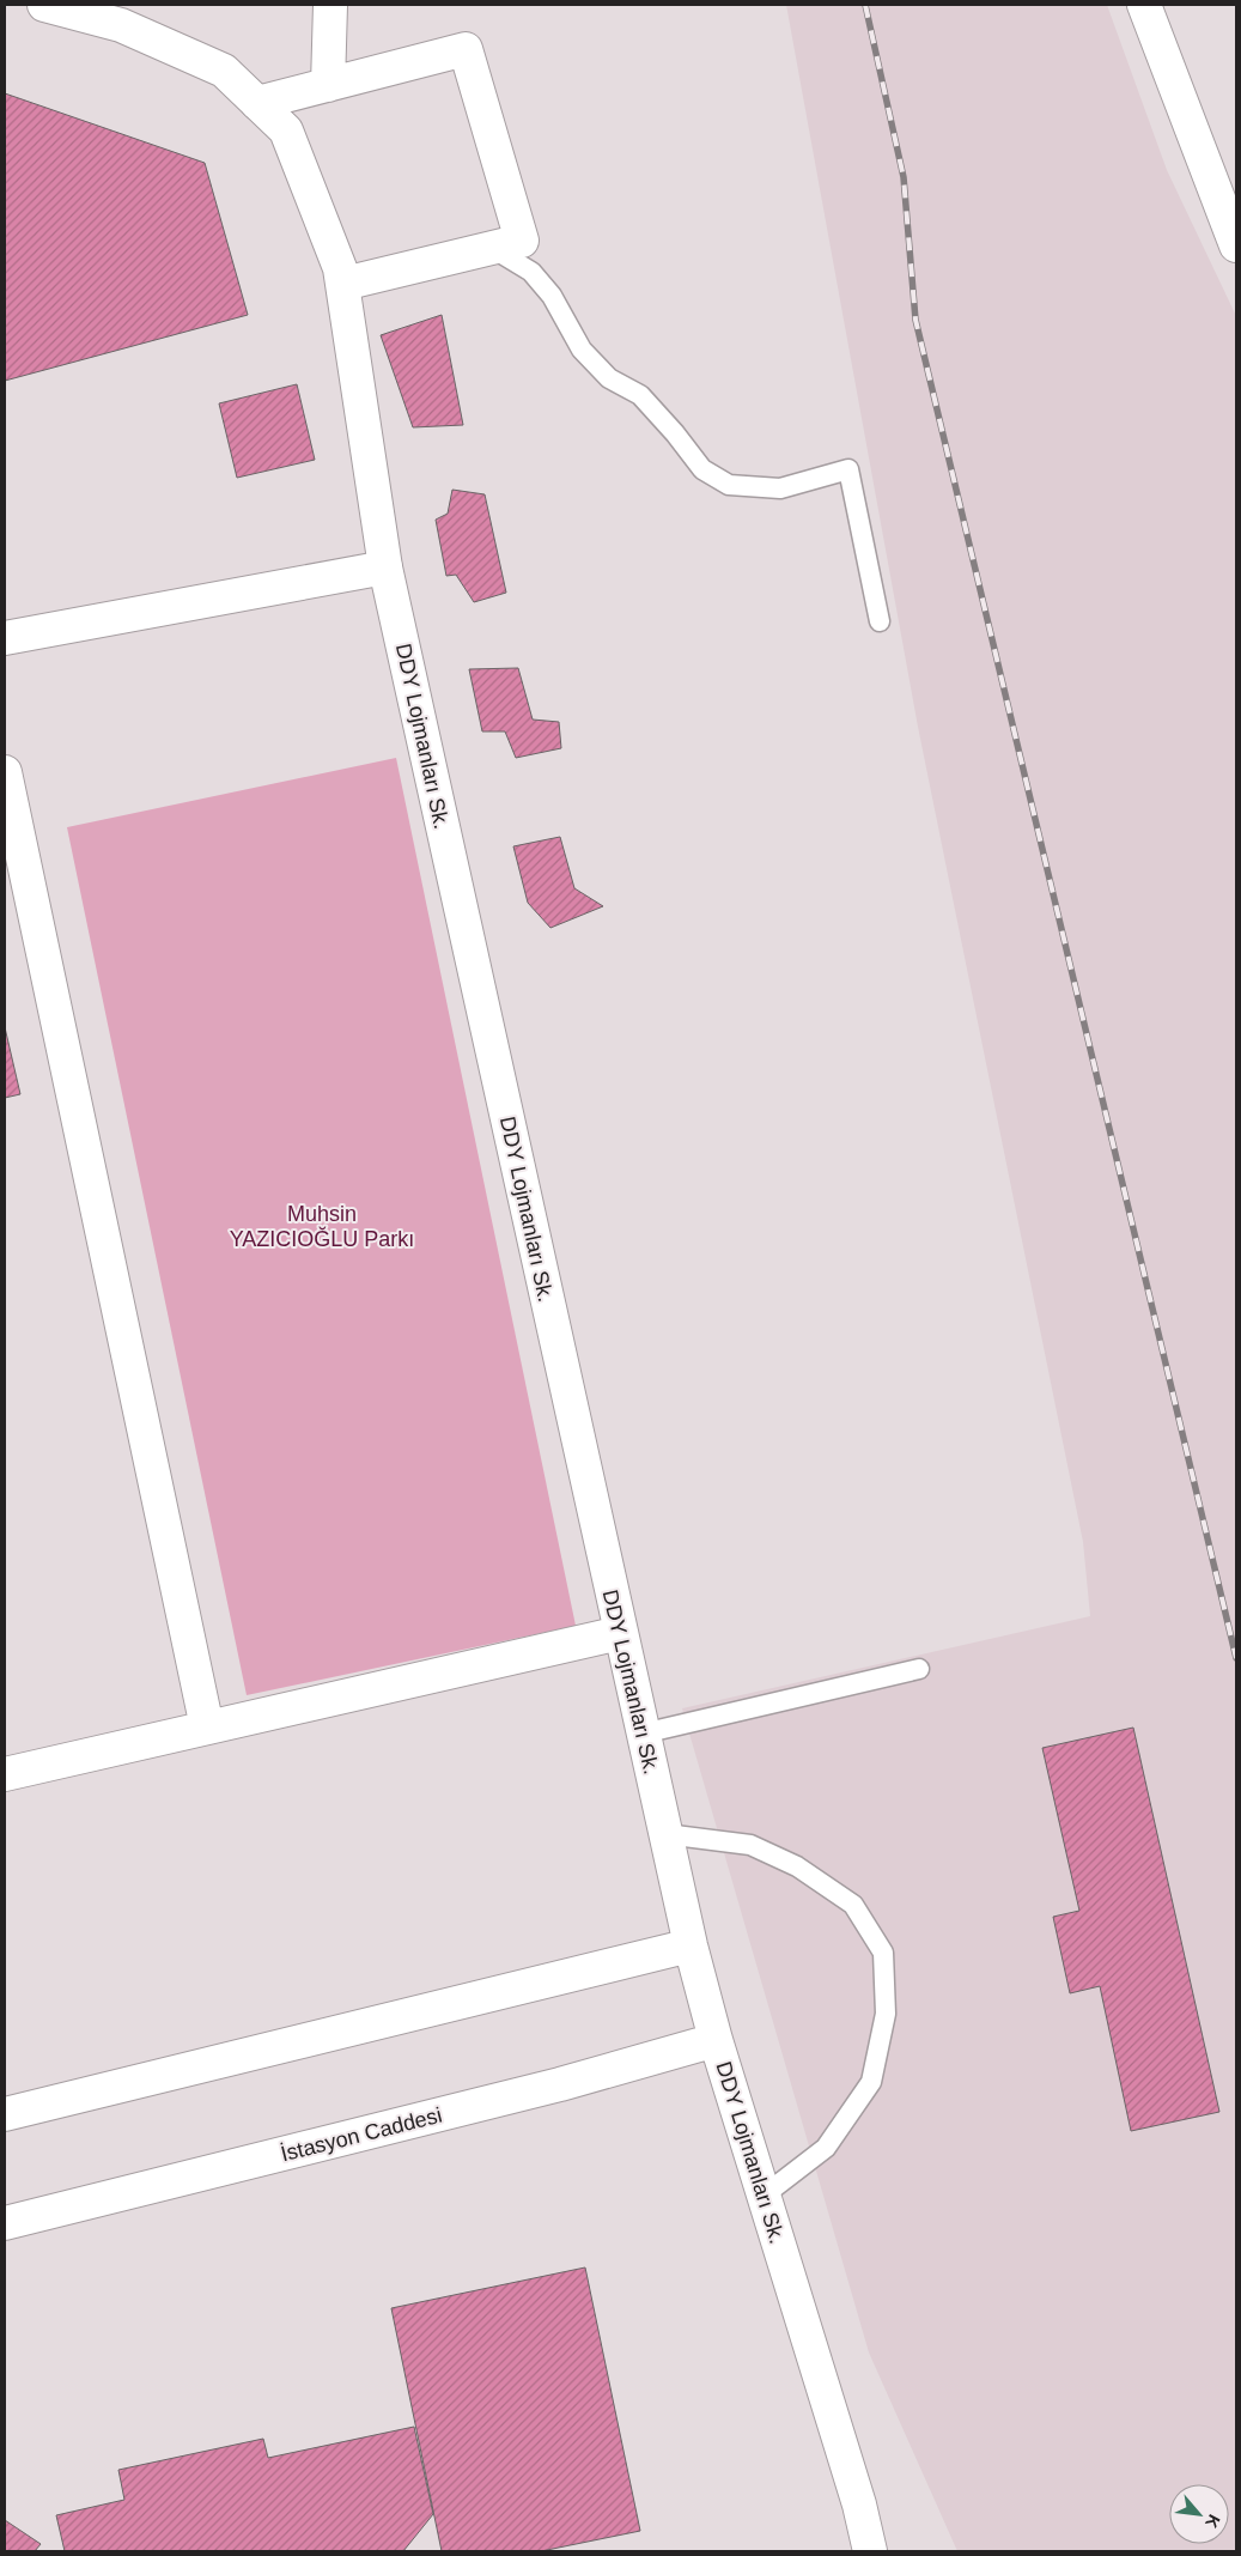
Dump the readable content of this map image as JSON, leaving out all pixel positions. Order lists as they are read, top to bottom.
{
  "streets": {
    "street": ["DDY Lojmanları Sk.", "İstasyon Caddesi"]
  },
  "crossings": [
    ["DDY Lojmanları Sk.", "İstasyon Caddesi"]
  ],
  "parks": ["Muhsin YAZICIOĞLU Parkı"],
  "north": "bottom right"
}
